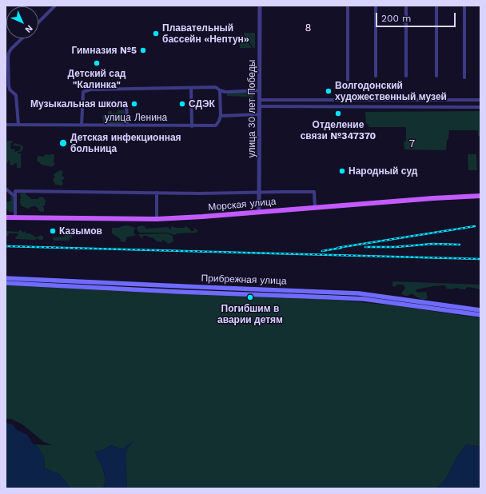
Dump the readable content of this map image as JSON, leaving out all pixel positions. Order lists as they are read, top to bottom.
{
  "streets": {
    "main road": ["Морская улица", "Прибрежная улица"],
    "street": ["улица 30 лет Победы", "улица Ленина"]
  },
  "crossings": [
    ["улица 30 лет Победы", "Морская улица"]
  ],
  "districts": ["8", "7"],
  "places": [
    "Плавательный бассейн «Нептун»",
    "Гимназия №5",
    "Детский сад \"Калинка\"",
    "Волгодонский художественный музей",
    "Музыкальная школа",
    "СДЭК",
    "Отделение связи №347370",
    "Детская инфекционная больница",
    "Народный суд",
    "Казымов",
    "Погибшим в аварии детям"
  ],
  "scale_bar": "200 m",
  "north": "bottom right"
}
